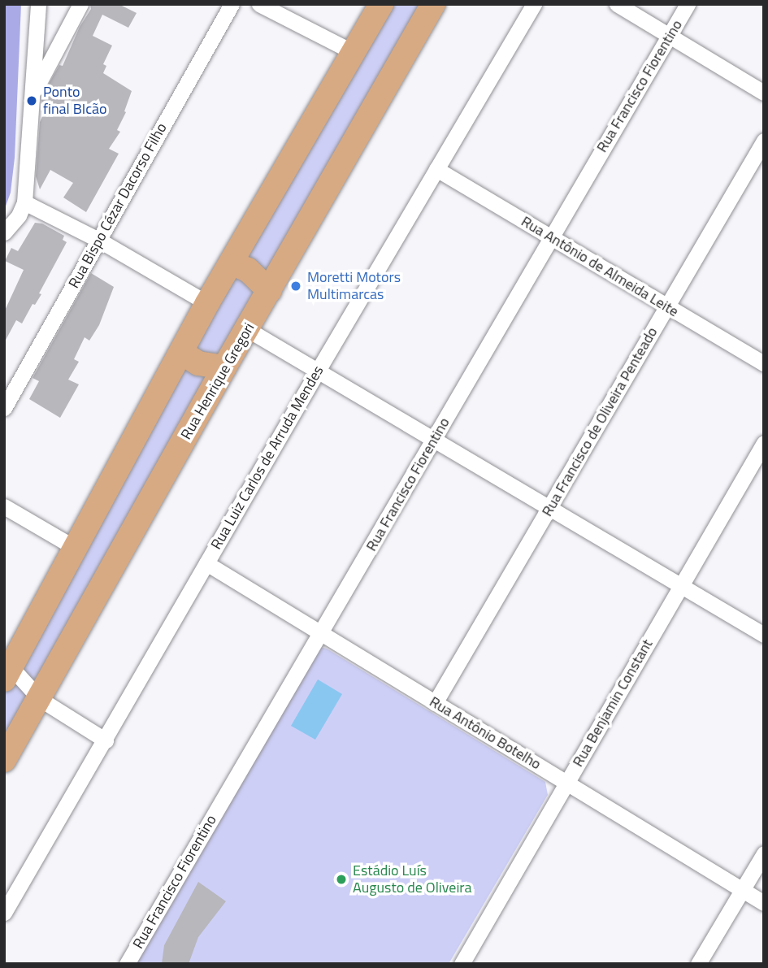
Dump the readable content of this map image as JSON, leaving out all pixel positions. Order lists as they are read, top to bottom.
{
  "streets": {
    "main road": ["Rua Henrique Gregori"],
    "street": [
      "Rua Francisco Fiorentino",
      "Rua Bispo Cézar Dacorso Filho",
      "Rua Antônio de Almeida Leite",
      "Rua Francisco de Oliveira Penteado",
      "Rua Luiz Carlos de Arruda Mendes",
      "Rua Benjamin Constant",
      "Rua Antônio Botelho"
    ]
  },
  "crossings": [
    ["Rua Francisco Fiorentino", "Rua Antônio de Almeida Leite"],
    ["Rua Francisco Fiorentino", "Rua Antônio Botelho"],
    ["Rua Antônio de Almeida Leite", "Rua Francisco de Oliveira Penteado"],
    ["Rua Antônio de Almeida Leite", "Rua Luiz Carlos de Arruda Mendes"],
    ["Rua Francisco de Oliveira Penteado", "Rua Antônio Botelho"],
    ["Rua Luiz Carlos de Arruda Mendes", "Rua Antônio Botelho"],
    ["Rua Benjamin Constant", "Rua Antônio Botelho"]
  ],
  "places": ["Ponto final BIcão", "Moretti Motors Multimarcas", "Estádio Luís Augusto de Oliveira"]
}
